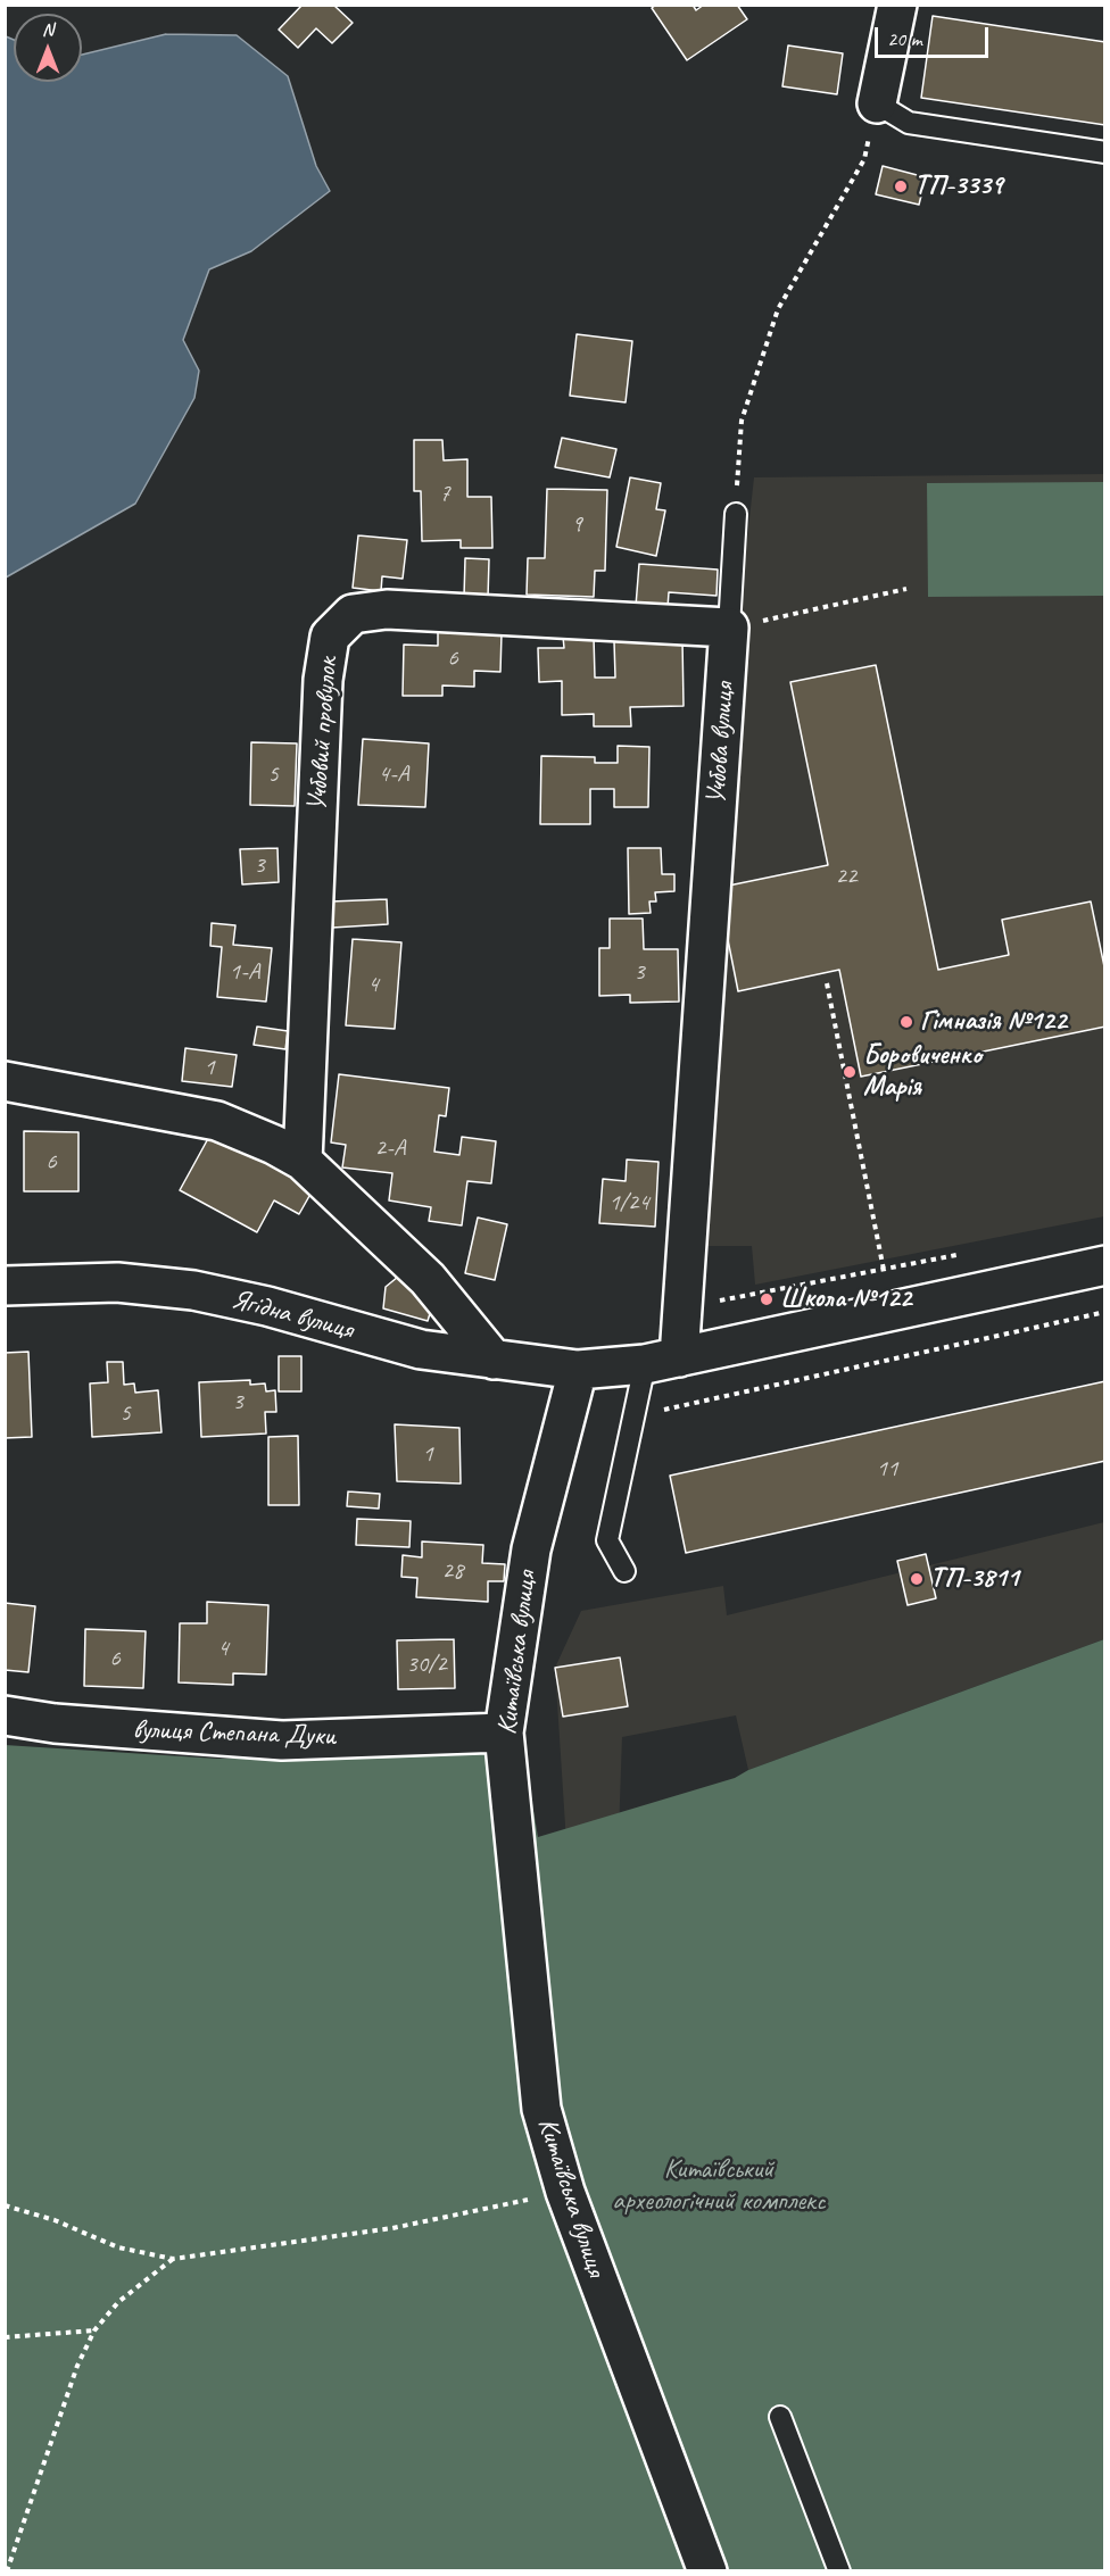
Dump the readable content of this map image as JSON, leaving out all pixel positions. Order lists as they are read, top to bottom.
{
  "streets": {
    "street": [
      "Учбовий провулок",
      "Учбова вулиця",
      "Ягідна вулиця",
      "Китаївська вулиця",
      "вулиця Степана Дуки"
    ]
  },
  "crossings": [
    ["Учбовий провулок", "Учбова вулиця"],
    ["Ягідна вулиця", "Китаївська вулиця"],
    ["Китаївська вулиця", "вулиця Степана Дуки"]
  ],
  "parks": ["Китаївський археологічний комплекс"],
  "places": [
    "ТП-3339",
    "Гімназія №122",
    "Боровиченко Марія",
    "Школа №122",
    "ТП-3811"
  ],
  "house_numbers": [
    "7",
    "9",
    "6",
    "5",
    "4-А",
    "3",
    "22",
    "1-А",
    "3",
    "4",
    "1",
    "2-А",
    "6",
    "1/24",
    "3",
    "5",
    "1",
    "11",
    "28",
    "4",
    "6",
    "30/2"
  ],
  "scale_bar": "20 m",
  "north": "top"
}
